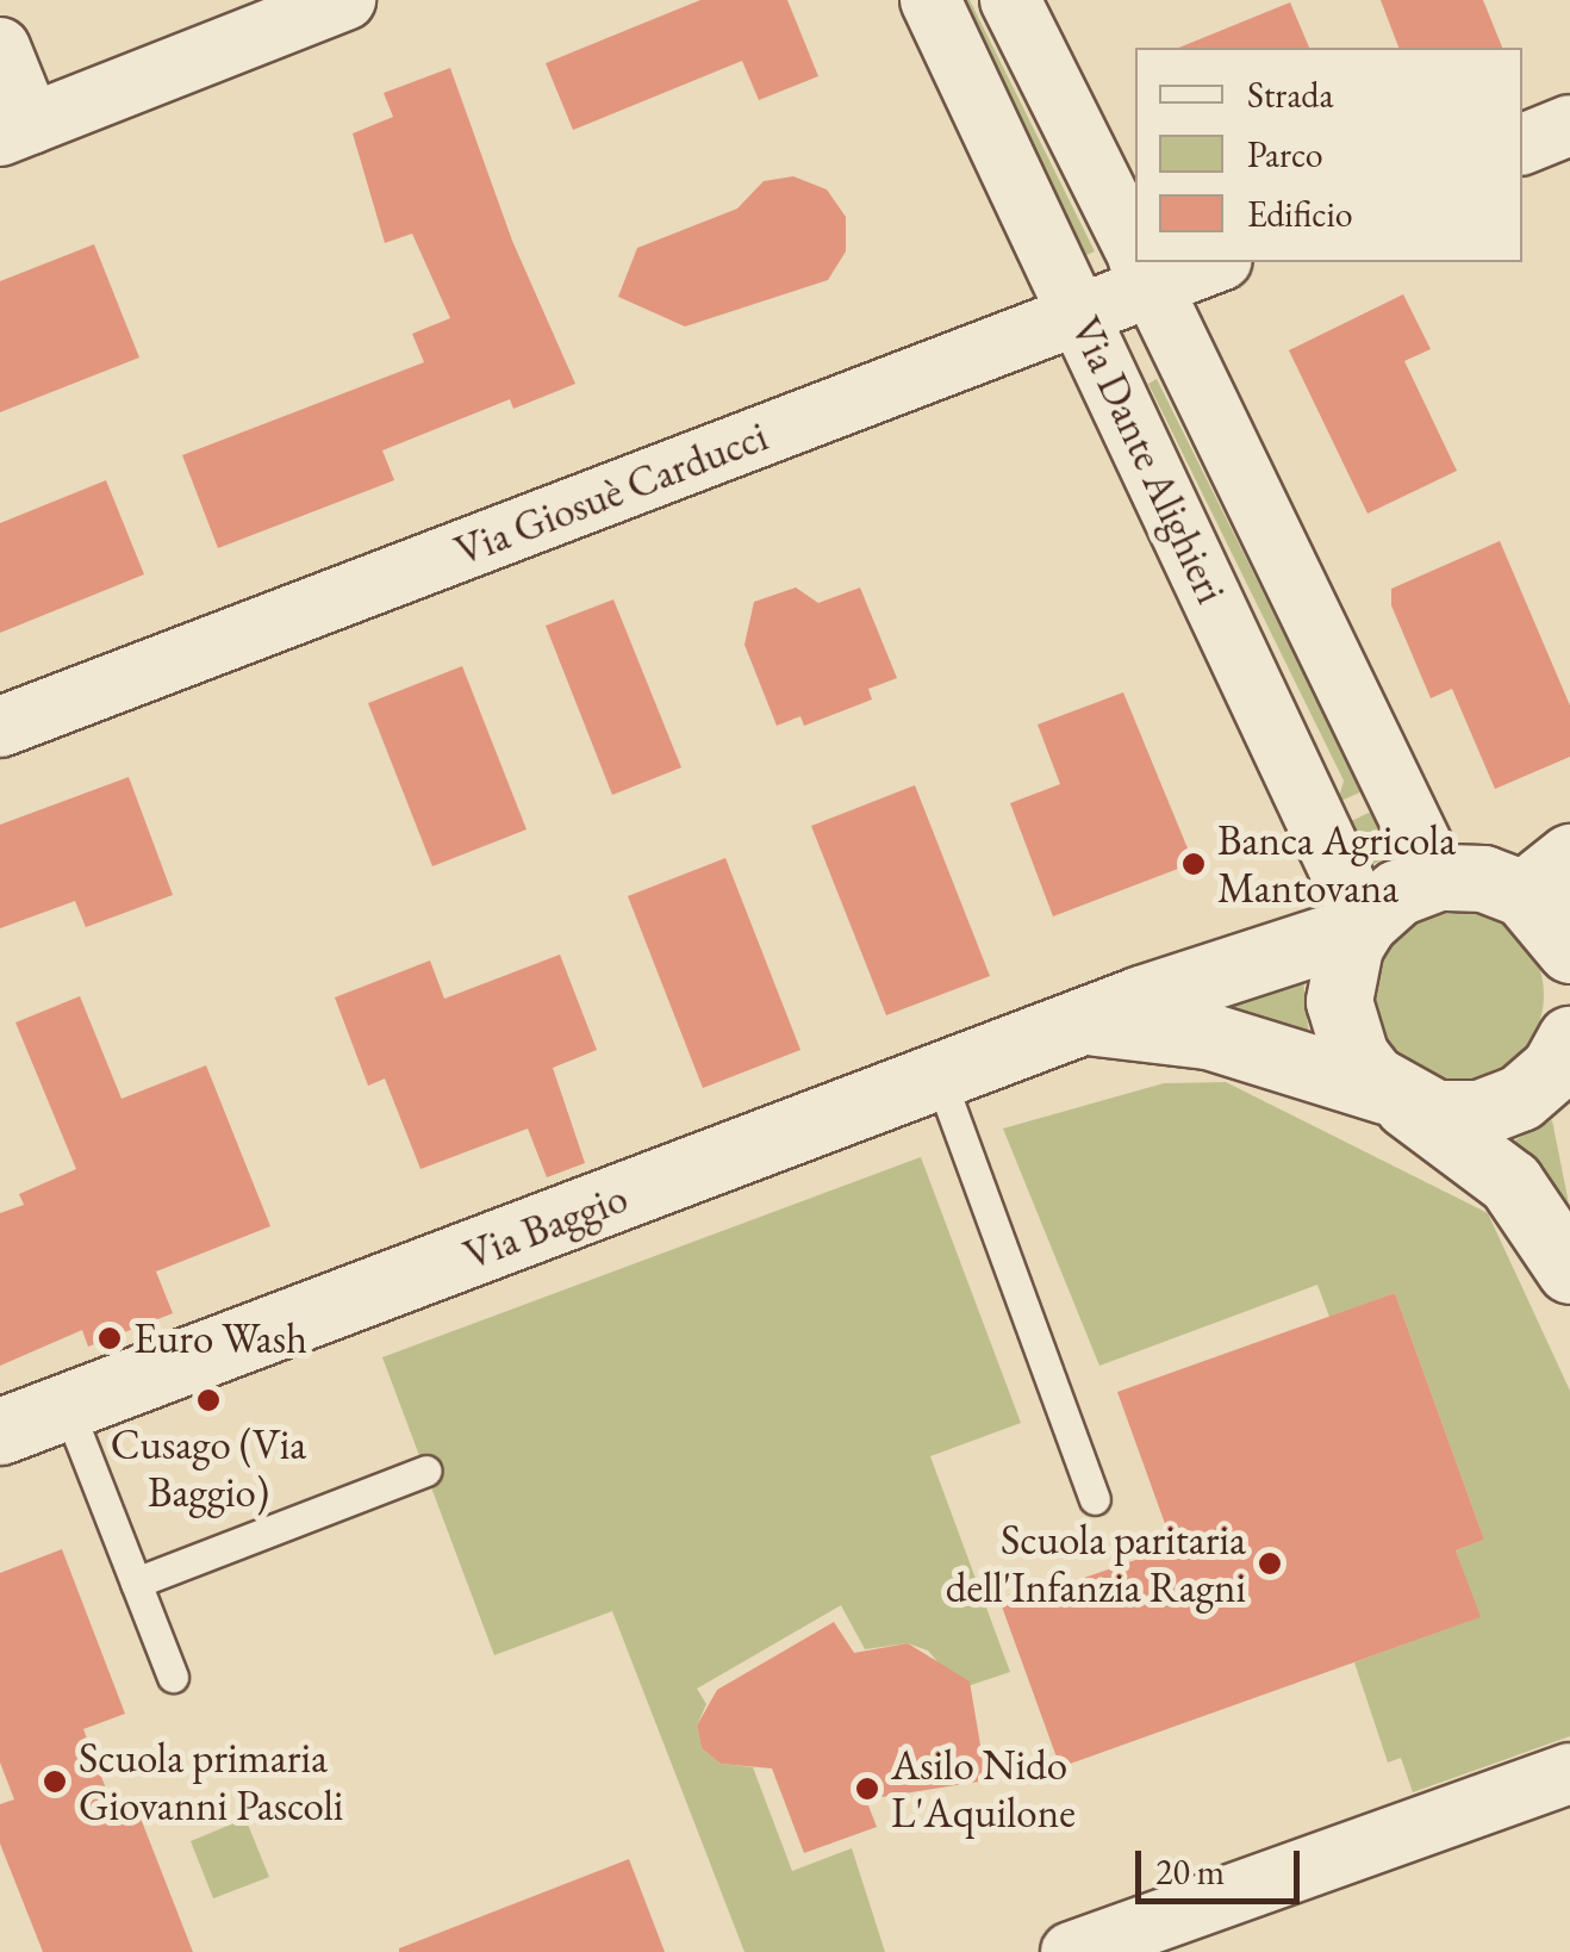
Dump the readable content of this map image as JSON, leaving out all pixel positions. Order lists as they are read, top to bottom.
{
  "streets": {
    "street": ["Via Dante Alighieri", "Via Giosuè Carducci", "Via Baggio"]
  },
  "crossings": [
    ["Via Dante Alighieri", "Via Giosuè Carducci"],
    ["Via Dante Alighieri", "Via Baggio"]
  ],
  "places": [
    "Banca Agricola Mantovana",
    "Euro Wash",
    "Cusago (Via Baggio)",
    "Scuola paritaria dell'Infanzia Ragni",
    "Scuola primaria Giovanni Pascoli",
    "Asilo Nido L'Aquilone"
  ],
  "legend": ["Strada", "Parco", "Edificio"],
  "scale_bar": "20 m"
}
